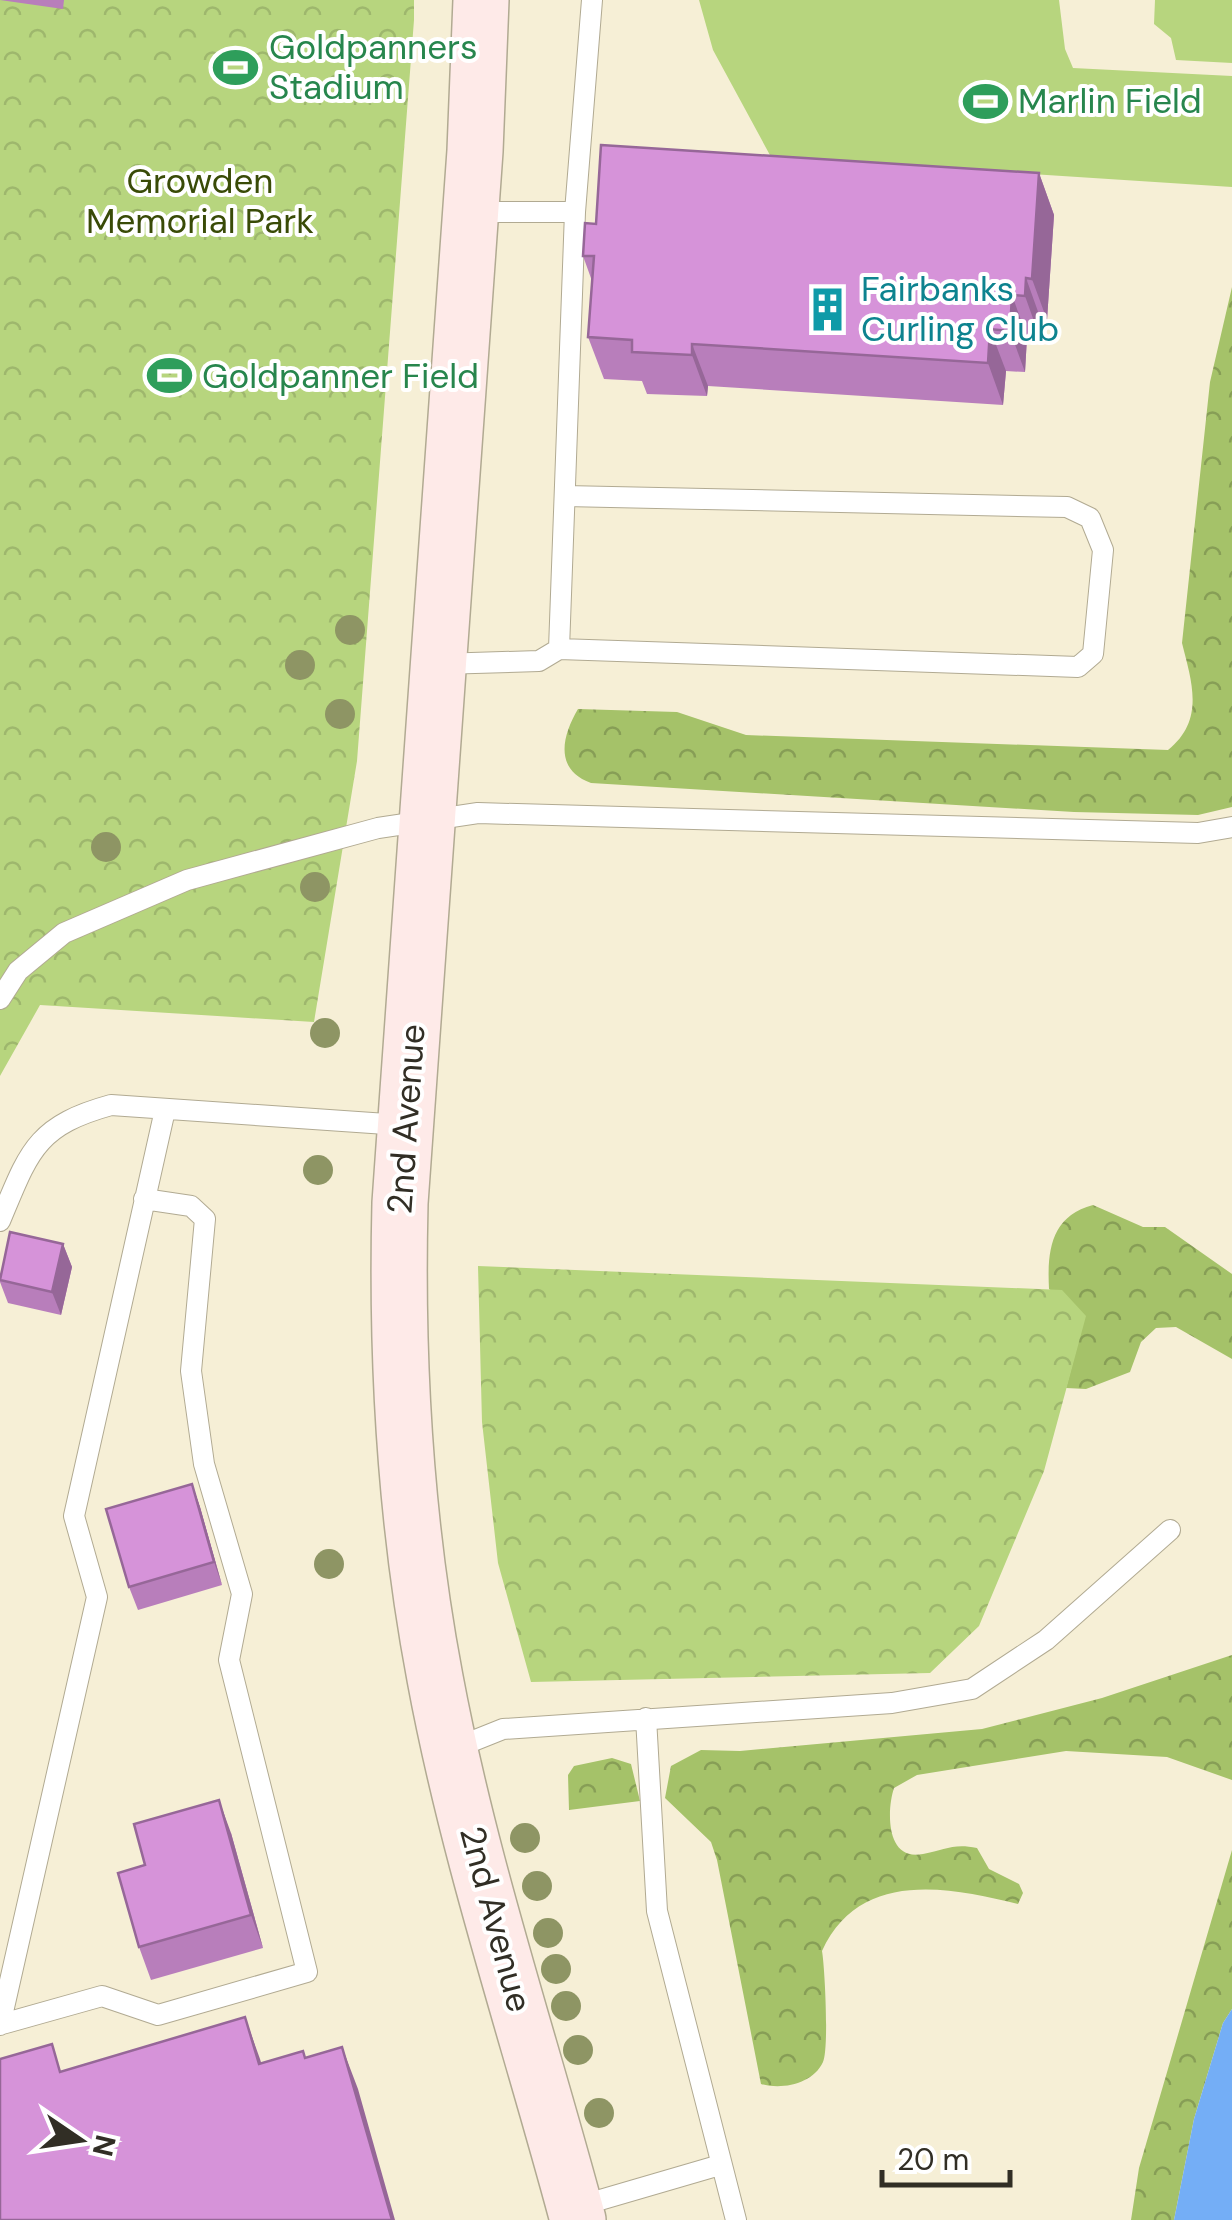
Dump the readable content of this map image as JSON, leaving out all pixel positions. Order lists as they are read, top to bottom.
{
  "streets": {
    "street": ["2nd Avenue"]
  },
  "parks": ["Growden Memorial Park"],
  "places": {
    "sports": ["Goldpanners Stadium", "Marlin Field", "Goldpanner Field"],
    "building": ["Fairbanks Curling Club"]
  },
  "scale_bar": "20 m",
  "north": "right"
}
